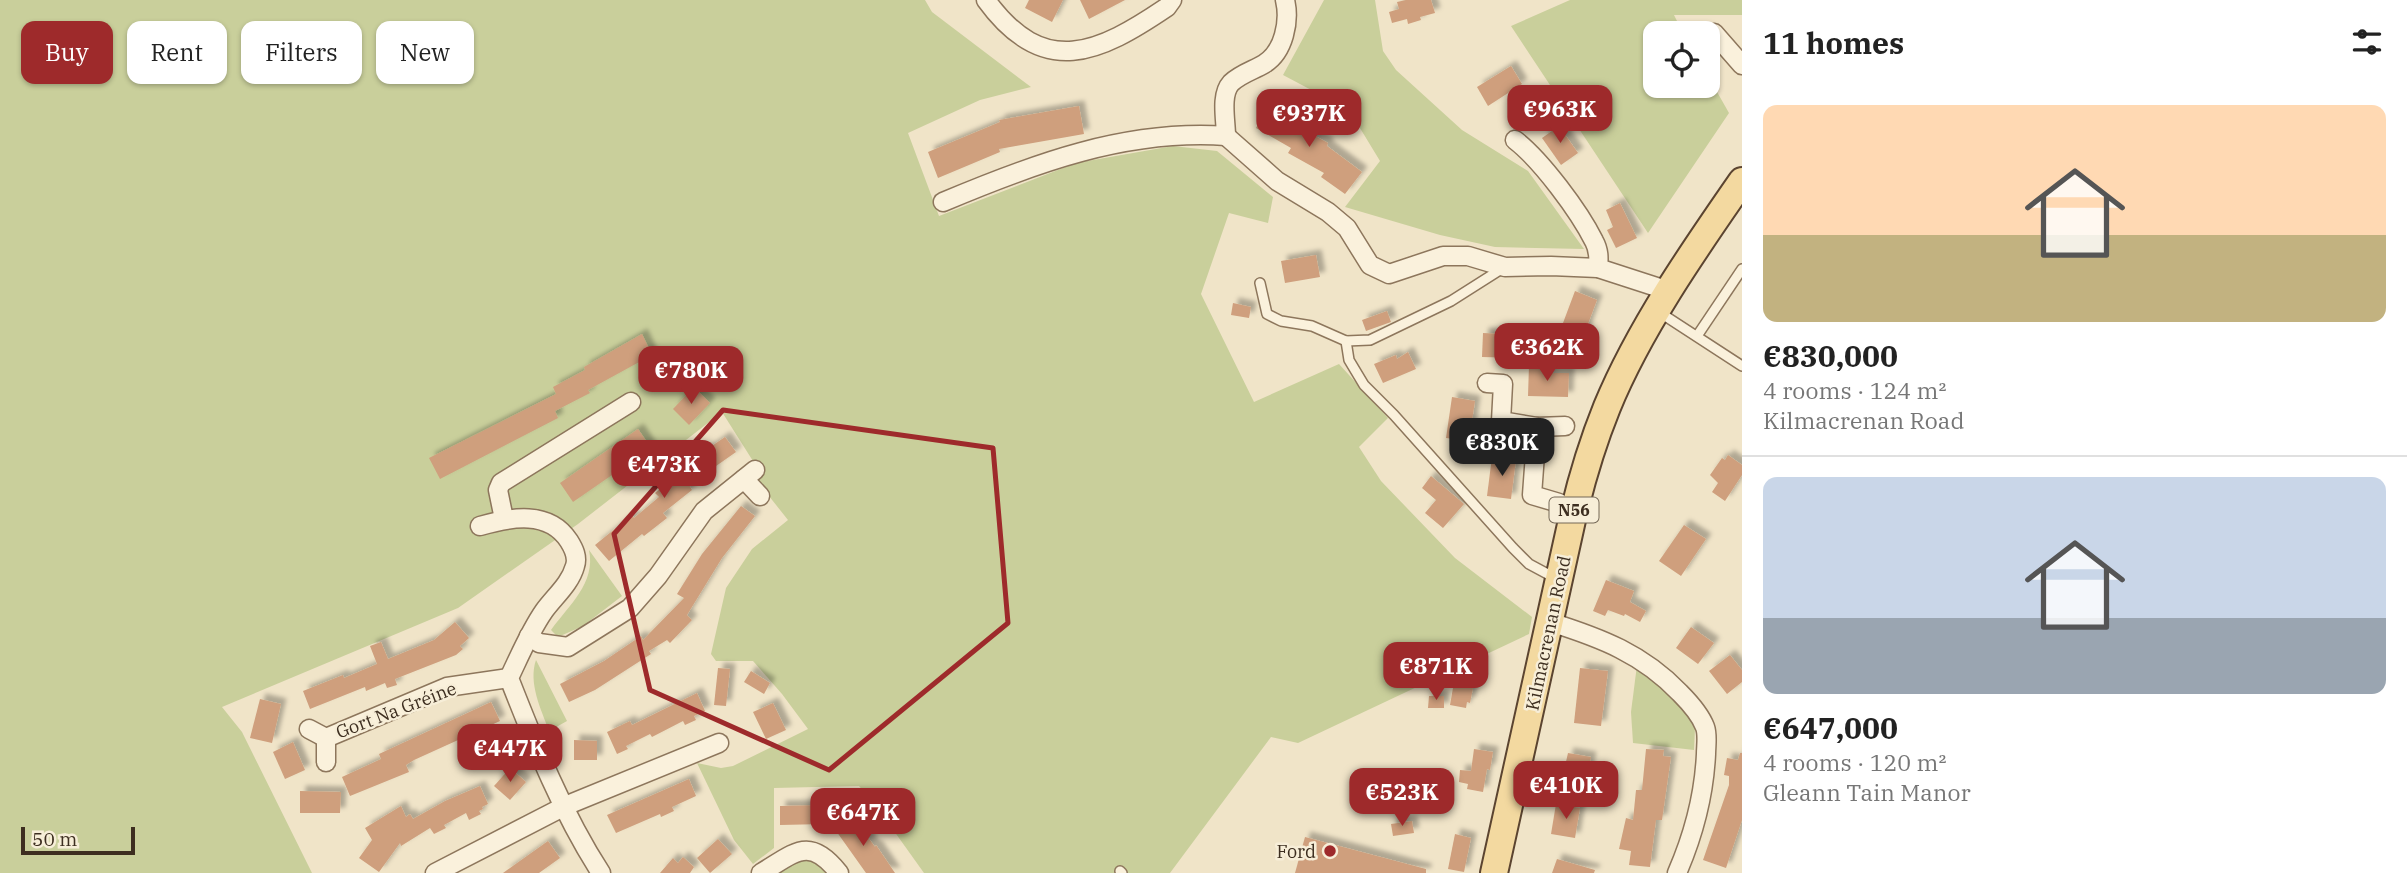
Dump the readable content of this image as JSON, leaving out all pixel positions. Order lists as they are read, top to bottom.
{
  "streets": {
    "main road": ["N56", "Kilmacrenan Road"],
    "street": ["Gort Na Gréine"]
  },
  "places": ["Ford"],
  "scale_bar": "50 m",
  "page": {
    "heading": "11 homes",
    "chip": [
      "Buy",
      "Rent",
      "Filters",
      "New"
    ],
    "list": [
      {
        "name": "€830,000",
        "note": "4 rooms · 124 m² · Kilmacrenan Road"
      },
      {
        "name": "€647,000",
        "note": "4 rooms · 120 m² · Gleann Tain Manor"
      }
    ],
    "price": [
      "€963K",
      "€937K",
      "€362K",
      "€780K",
      "€830K",
      "€473K",
      "€871K",
      "€447K",
      "€410K",
      "€523K",
      "€647K"
    ],
    "scale": "50 m"
  }
}
